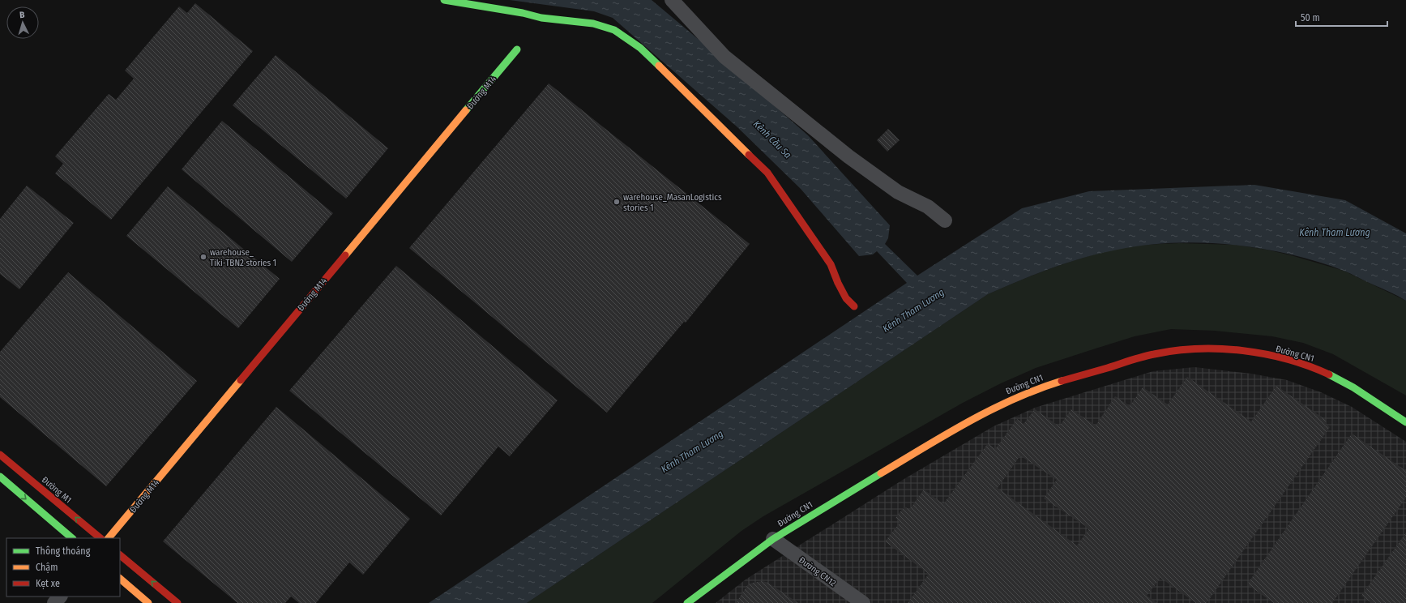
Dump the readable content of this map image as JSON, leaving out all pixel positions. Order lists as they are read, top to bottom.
{
  "streets": {
    "street": [
      "Đường M14",
      "Đường CN1",
      "Đường M1",
      "Đường CN12"
    ]
  },
  "crossings": [
    ["Đường CN1", "Đường CN12"]
  ],
  "water": ["Kênh Cầu Sa", "Kênh Tham Lương"],
  "places": ["warehouse_MasanLogistics stories 1", "warehouse_ Tiki-TBN2 stories 1"],
  "legend": ["Thông thoáng", "Chậm", "Kẹt xe"],
  "scale_bar": "50 m",
  "north": "top"
}
